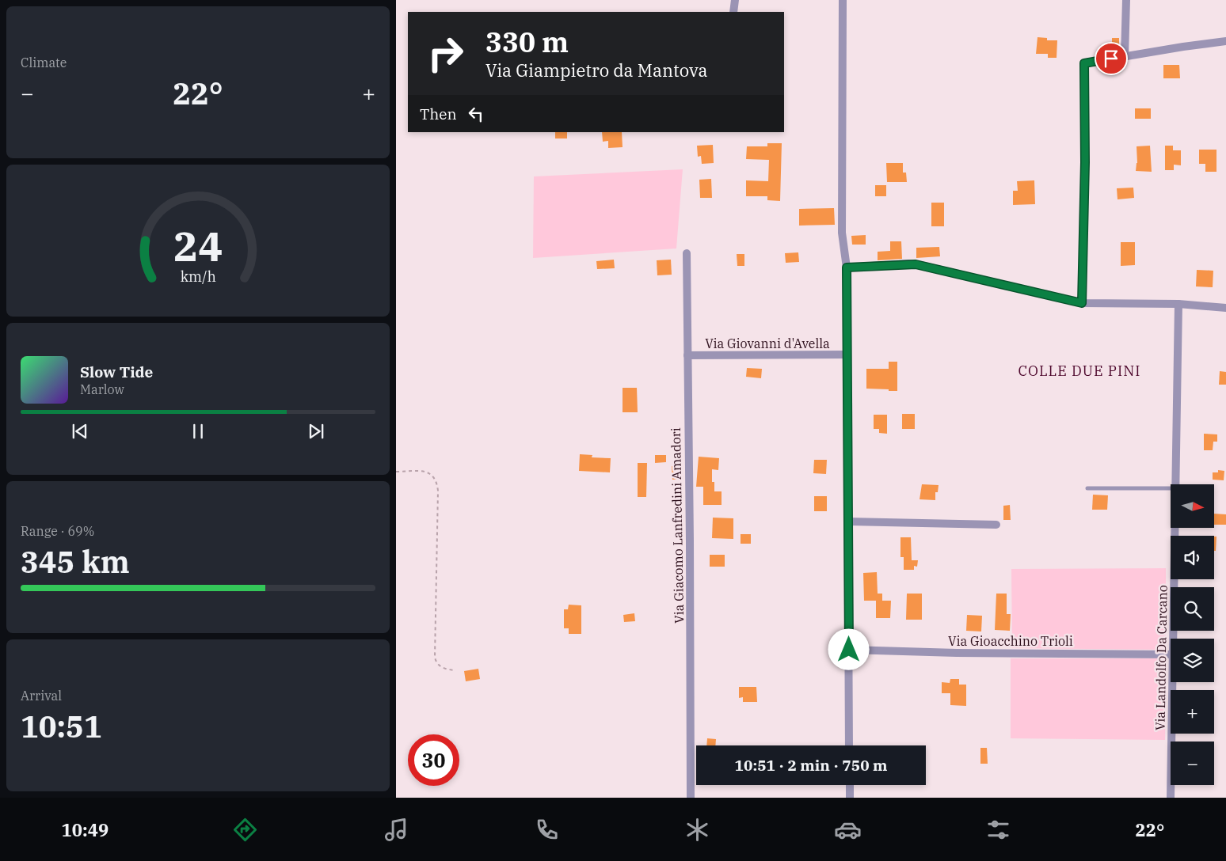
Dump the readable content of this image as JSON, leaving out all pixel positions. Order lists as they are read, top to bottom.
{
  "streets": {
    "street": [
      "Via Giovanni d'Avella",
      "Via Giacomo Lanfredini Amadori",
      "Via Gioacchino Trioli",
      "Via Landolfo Da Carcano"
    ]
  },
  "crossings": [
    ["Via Giovanni d'Avella", "Via Giacomo Lanfredini Amadori"]
  ],
  "districts": ["COLLE DUE PINI"],
  "north": "right",
  "page": {
    "tile": [
      "Climate",
      ["Range · 69%", "345 km"],
      ["Arrival", "10:51"]
    ],
    "turn": ["330 m", "Via Giampietro da Mantova"],
    "heat": ["−", "22°", "+"],
    "then": "Then",
    "song": ["Slow Tide", "Marlow"],
    "map_buttons": ["+", "−"],
    "limit": "30",
    "trip": "10:51 · 2 min · 750 m",
    "tabs": ["10:49", "22°"],
    "gauge": ["24", "km/h"]
  }
}
